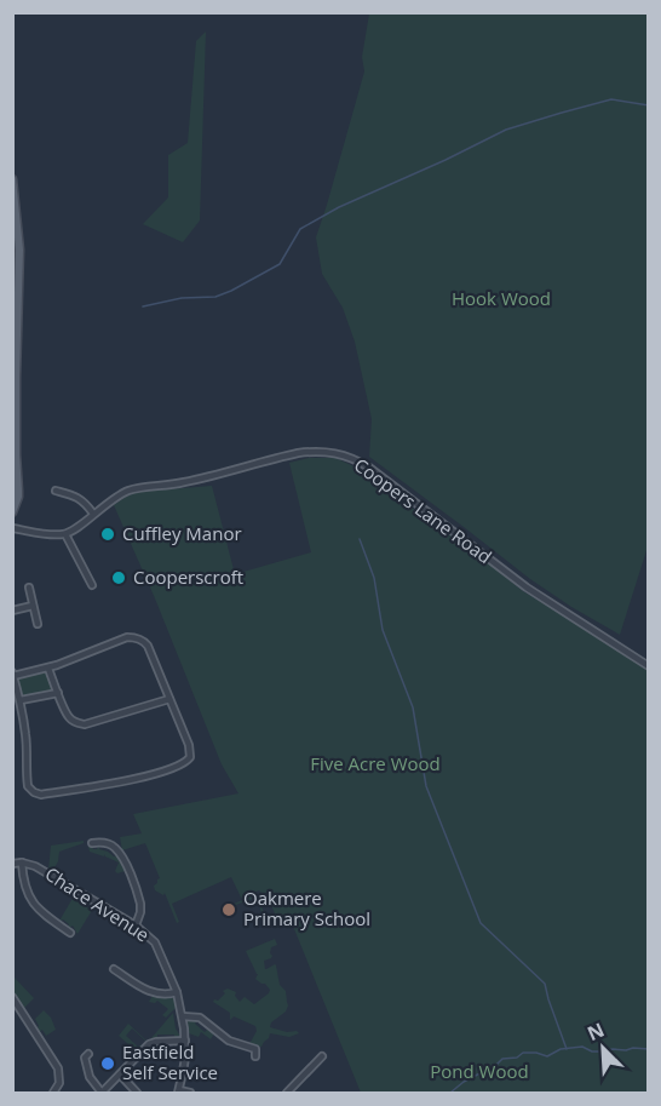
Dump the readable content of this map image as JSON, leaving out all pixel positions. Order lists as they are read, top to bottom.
{
  "streets": {
    "street": ["Coopers Lane Road", "Chace Avenue"]
  },
  "parks": ["Hook Wood", "Five Acre Wood", "Pond Wood"],
  "places": [
    "Cuffley Manor",
    "Cooperscroft",
    "Oakmere Primary School",
    "Eastfield Self Service"
  ],
  "north": "top left"
}
